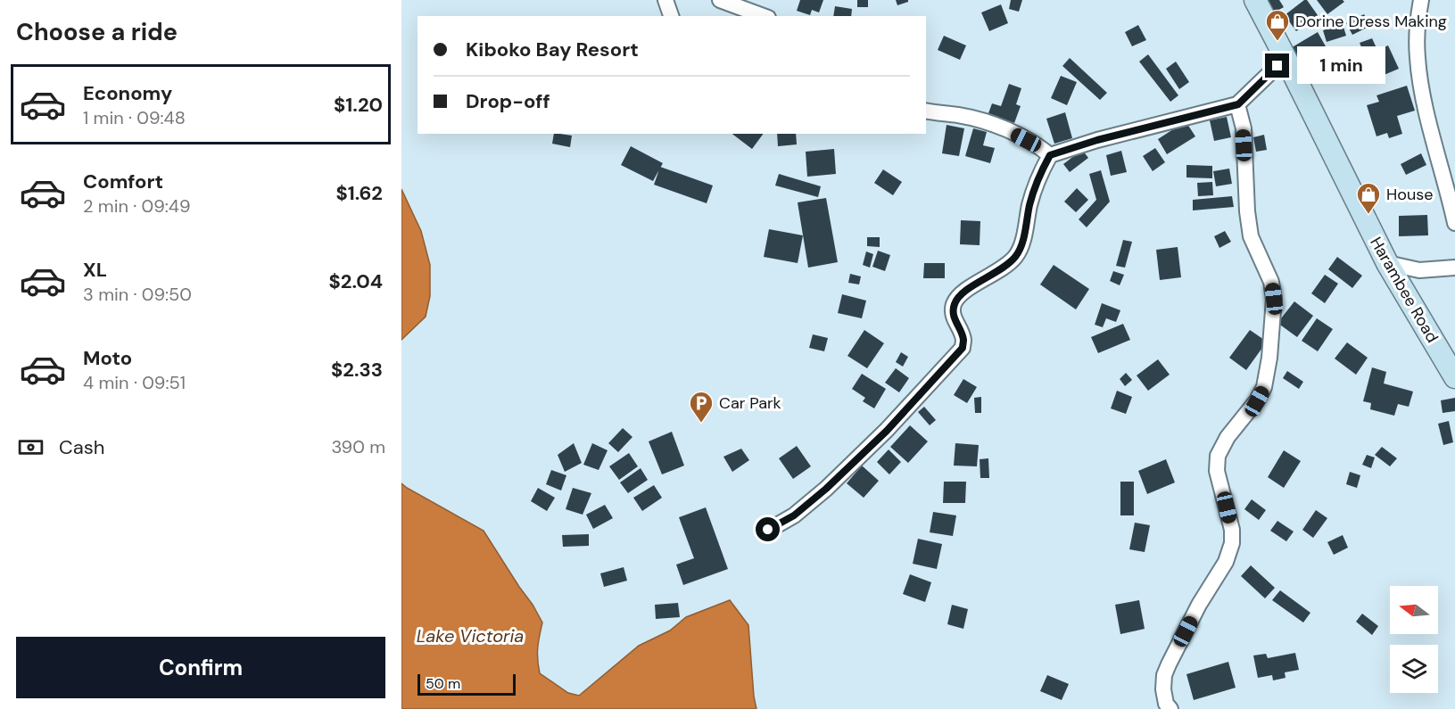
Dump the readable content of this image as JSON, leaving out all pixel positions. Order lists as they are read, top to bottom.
{
  "streets": {
    "main road": ["Harambee Road"]
  },
  "water": ["Lake Victoria"],
  "places": {
    "shop": ["Dorine Dress Making", "House"],
    "parking": ["Car Park"]
  },
  "scale_bar": "50 m",
  "north": "left",
  "page": {
    "heading": "Choose a ride",
    "banner": ["Kiboko Bay Resort", "Drop-off"],
    "bubble": "1 min",
    "list": [
      {
        "name": "Economy",
        "note": "1 min · 09:48",
        "value": "$1.20"
      },
      {
        "name": "Comfort",
        "note": "2 min · 09:49",
        "value": "$1.62"
      },
      {
        "name": "XL",
        "note": "3 min · 09:50",
        "value": "$2.04"
      },
      {
        "name": "Moto",
        "note": "4 min · 09:51",
        "value": "$2.33"
      }
    ],
    "pay": ["Cash", "390 m"],
    "buttons": "Confirm",
    "scale": "50 m"
  }
}
